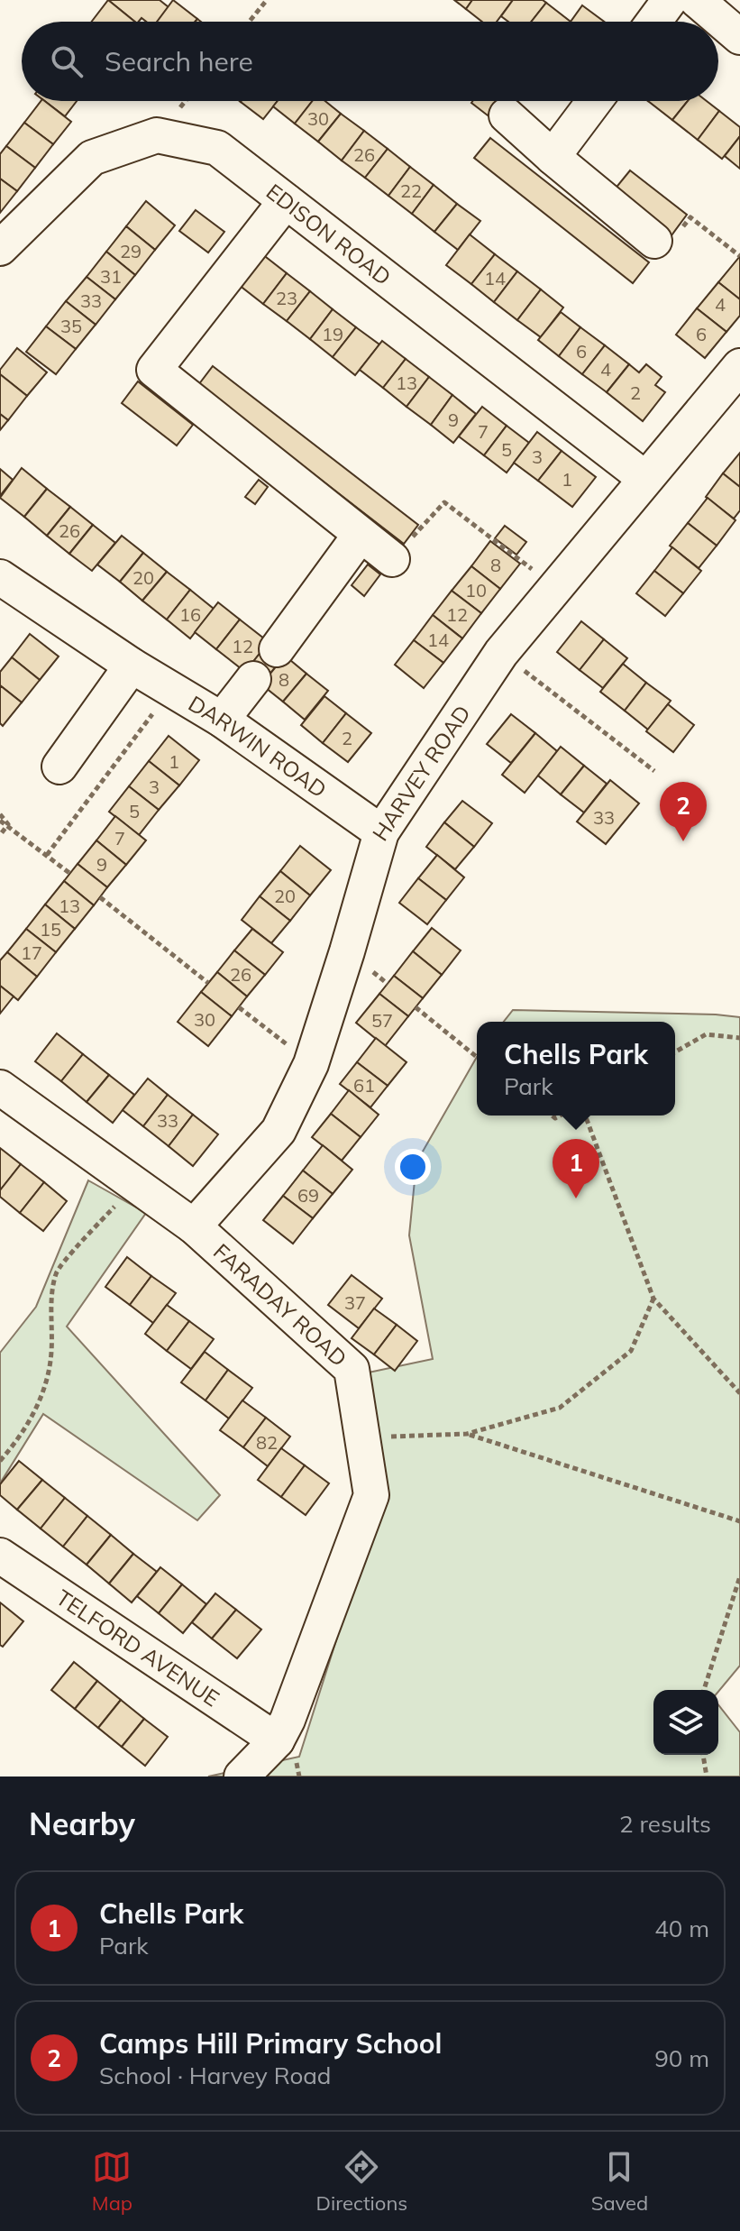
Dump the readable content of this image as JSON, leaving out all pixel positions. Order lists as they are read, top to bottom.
{
  "streets": {
    "street": [
      "EDISON ROAD",
      "DARWIN ROAD",
      "HARVEY ROAD",
      "FARADAY ROAD",
      "TELFORD AVENUE"
    ]
  },
  "crossings": [
    ["EDISON ROAD", "HARVEY ROAD"],
    ["DARWIN ROAD", "HARVEY ROAD"],
    ["HARVEY ROAD", "FARADAY ROAD"],
    ["FARADAY ROAD", "TELFORD AVENUE"]
  ],
  "house_numbers": [
    "30",
    "26",
    "22",
    "29",
    "31",
    "14",
    "23",
    "33",
    "4",
    "35",
    "19",
    "6",
    "6",
    "4",
    "13",
    "2",
    "9",
    "7",
    "5",
    "3",
    "1",
    "26",
    "8",
    "20",
    "10",
    "16",
    "12",
    "14",
    "12",
    "8",
    "2",
    "1",
    "3",
    "5",
    "33",
    "7",
    "9",
    "20",
    "13",
    "15",
    "17",
    "26",
    "30",
    "57",
    "61",
    "33",
    "69",
    "37",
    "82"
  ],
  "page": {
    "search": "Search here",
    "pins": ["2", "1"],
    "popup": ["Chells Park", "Park"],
    "heading": ["Nearby", "2 results"],
    "list": [
      {
        "mark": "1",
        "name": "Chells Park",
        "note": "Park",
        "value": "40 m"
      },
      {
        "mark": "2",
        "name": "Camps Hill Primary School",
        "note": "School · Harvey Road",
        "value": "90 m"
      }
    ],
    "nav": ["Map", "Directions", "Saved"]
  }
}
